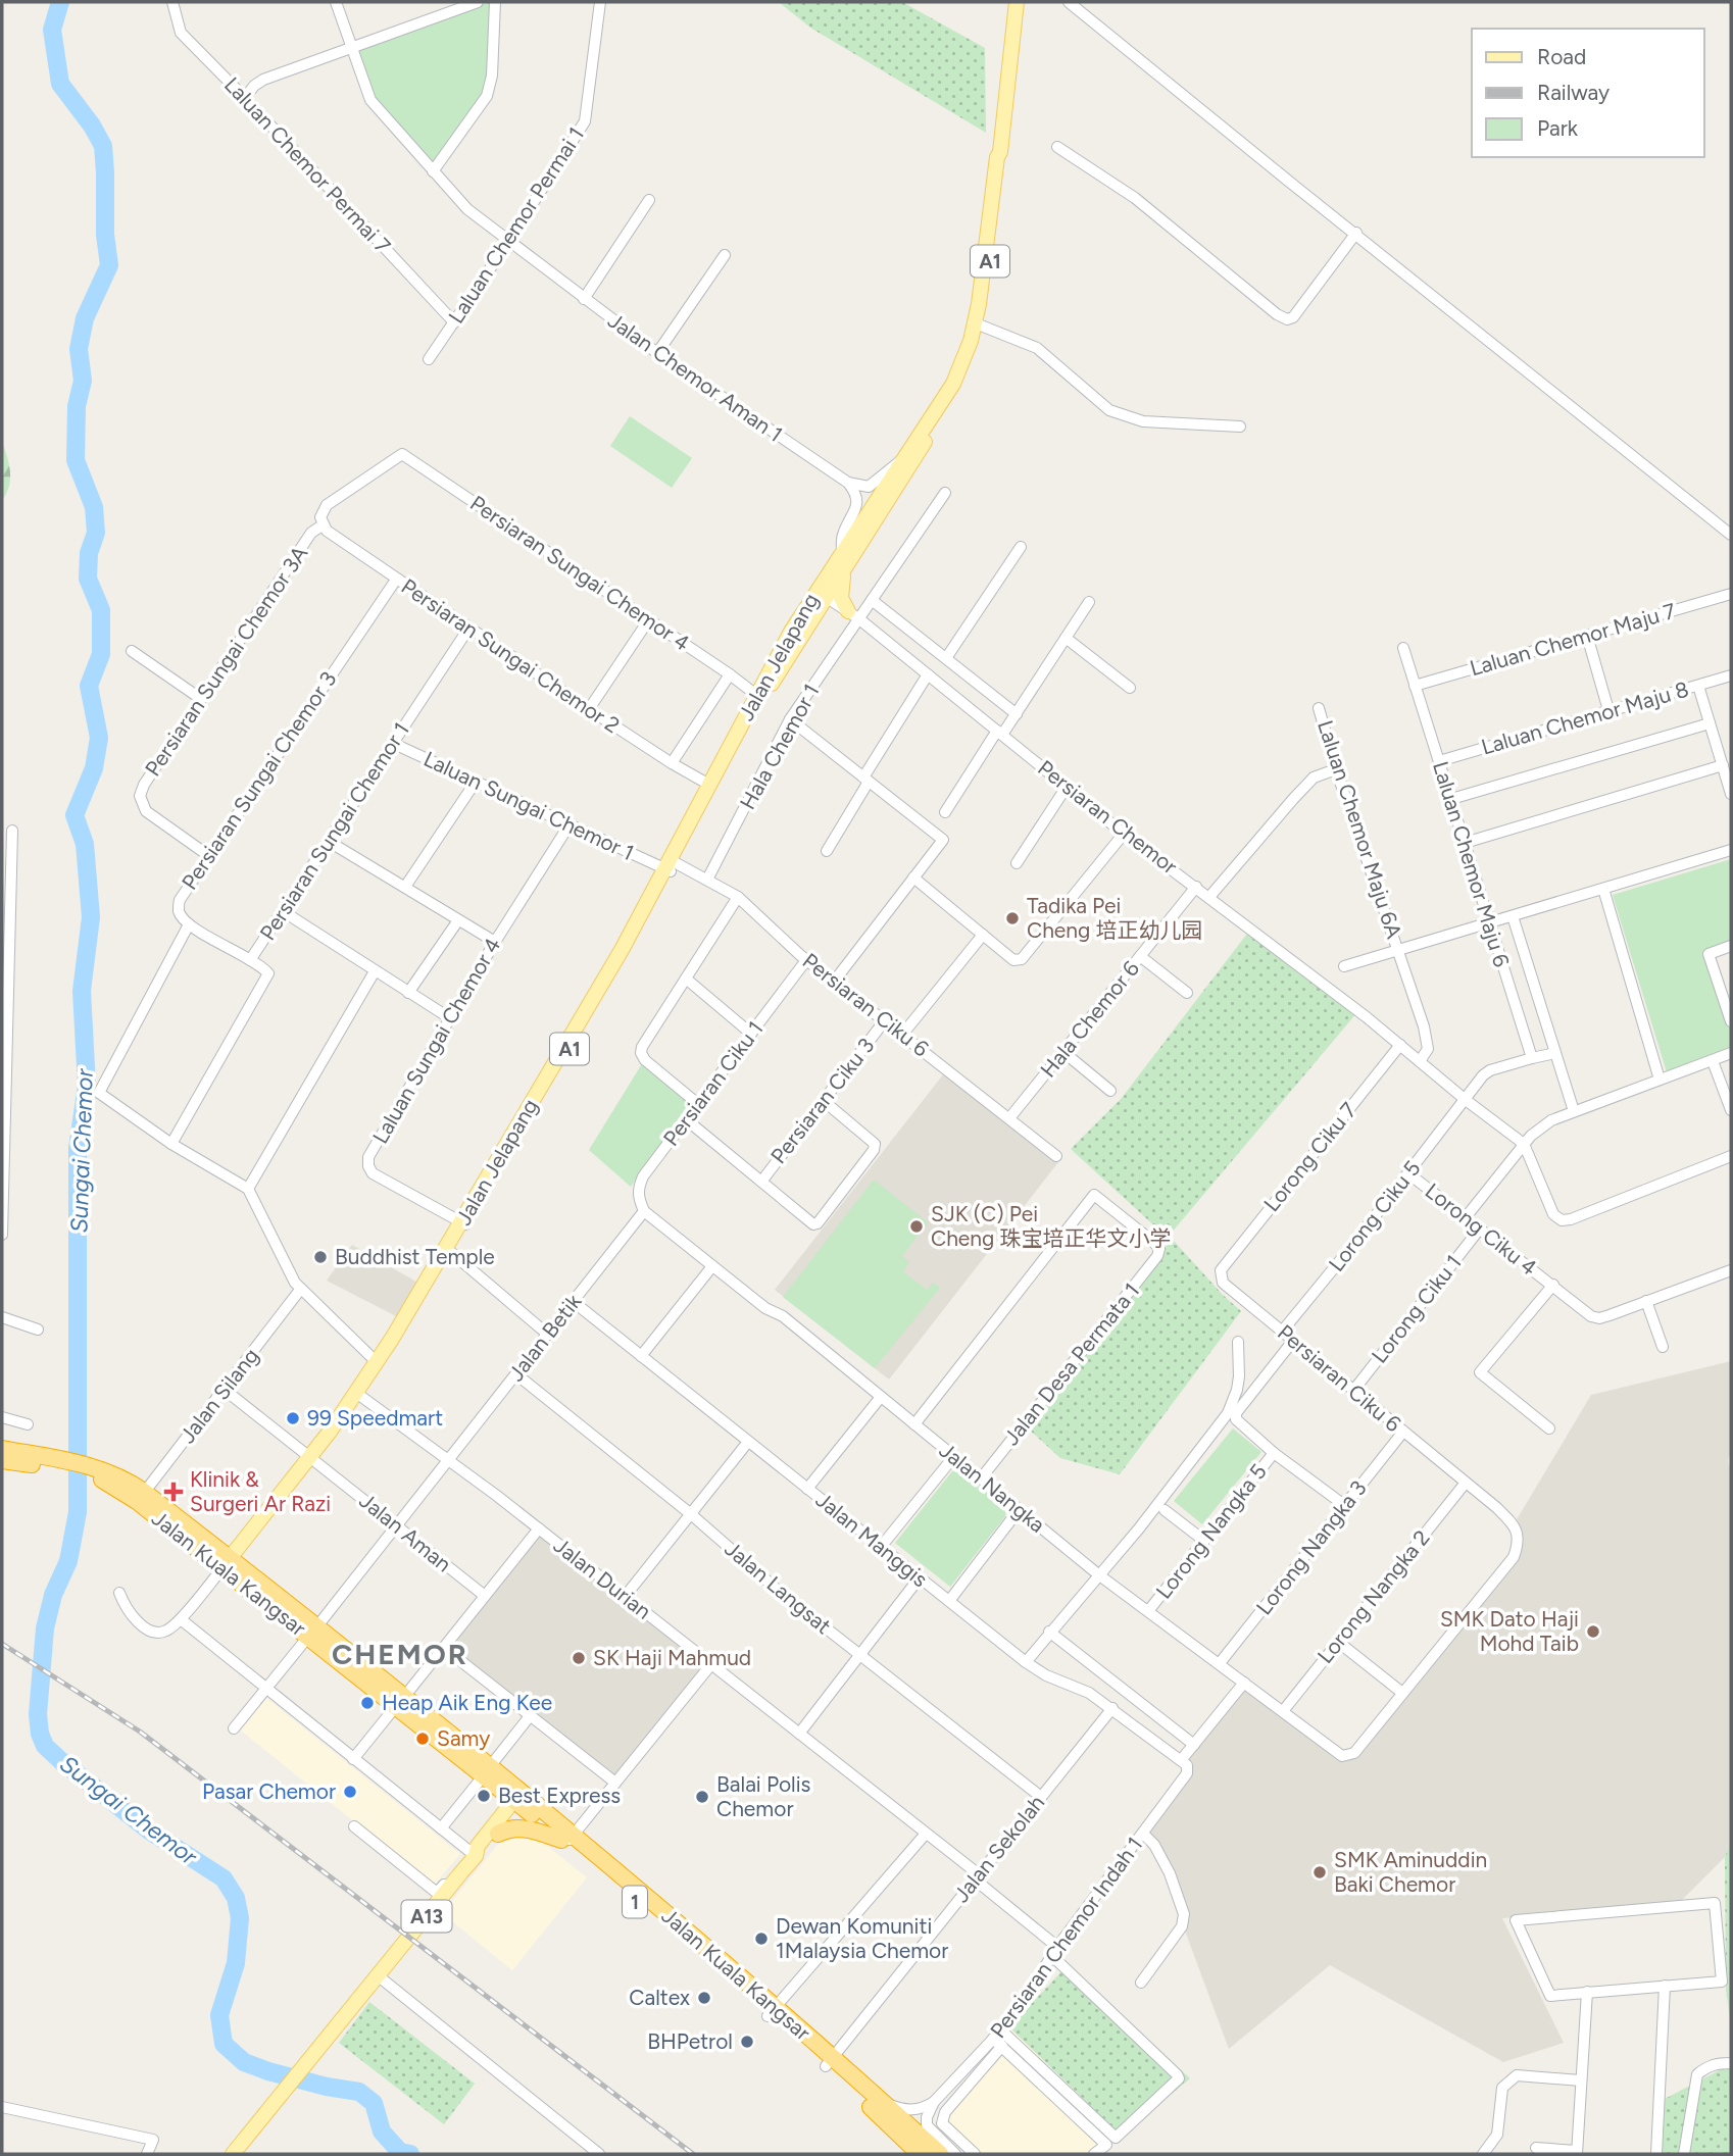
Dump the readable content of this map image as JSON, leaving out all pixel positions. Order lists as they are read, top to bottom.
{
  "streets": {
    "highway": ["Jalan Kuala Kangsar", "1"],
    "main road": ["A1", "Jalan Jelapang", "A13"],
    "street": [
      "Laluan Chemor Permai 7",
      "Laluan Chemor Permai 1",
      "Jalan Chemor Aman 1",
      "Persiaran Sungai Chemor 4",
      "Laluan Chemor Maju 7",
      "Persiaran Sungai Chemor 2",
      "Persiaran Sungai Chemor 3A",
      "Laluan Chemor Maju 8",
      "Hala Chemor 1",
      "Persiaran Sungai Chemor 3",
      "Laluan Sungai Chemor 1",
      "Persiaran Chemor",
      "Laluan Chemor Maju 6A",
      "Persiaran Sungai Chemor 1",
      "Laluan Chemor Maju 6",
      "Persiaran Ciku 6",
      "Hala Chemor 6",
      "Laluan Sungai Chemor 4",
      "Persiaran Ciku 1",
      "Persiaran Ciku 3",
      "Lorong Ciku 7",
      "Lorong Ciku 5",
      "Lorong Ciku 4",
      "Lorong Ciku 1",
      "Jalan Betik",
      "Jalan Desa Permata 1",
      "Jalan Silang",
      "Jalan Nangka",
      "Lorong Nangka 5",
      "Jalan Aman",
      "Jalan Manggis",
      "Lorong Nangka 3",
      "Jalan Durian",
      "Jalan Langsat",
      "Lorong Nangka 2",
      "Jalan Sekolah",
      "Persiaran Chemor Indah 1"
    ]
  },
  "crossings": [
    ["Laluan Chemor Permai 7", "Laluan Chemor Permai 1"],
    ["Laluan Chemor Permai 1", "Jalan Chemor Aman 1"],
    ["Persiaran Sungai Chemor 4", "Jalan Jelapang"],
    ["Persiaran Sungai Chemor 4", "Persiaran Sungai Chemor 3A"],
    ["Laluan Chemor Maju 7", "Laluan Chemor Maju 6"],
    ["Persiaran Sungai Chemor 2", "Jalan Jelapang"],
    ["Persiaran Sungai Chemor 2", "Persiaran Sungai Chemor 3A"],
    ["Persiaran Sungai Chemor 2", "Persiaran Sungai Chemor 3"],
    ["Persiaran Sungai Chemor 2", "Persiaran Sungai Chemor 1"],
    ["Jalan Jelapang", "Laluan Sungai Chemor 1"],
    ["Jalan Jelapang", "Persiaran Chemor"],
    ["Jalan Jelapang", "Persiaran Ciku 6"],
    ["Jalan Jelapang", "Laluan Sungai Chemor 4"],
    ["Jalan Jelapang", "Jalan Aman"],
    ["Jalan Jelapang", "Jalan Kuala Kangsar"],
    ["Jalan Jelapang", "Jalan Durian"],
    ["Persiaran Sungai Chemor 3A", "Persiaran Sungai Chemor 3"],
    ["Laluan Chemor Maju 8", "Laluan Chemor Maju 6"],
    ["Hala Chemor 1", "Persiaran Chemor"],
    ["Hala Chemor 1", "Persiaran Ciku 6"],
    ["Persiaran Sungai Chemor 3", "Persiaran Sungai Chemor 1"],
    ["Laluan Sungai Chemor 1", "Persiaran Sungai Chemor 1"],
    ["Laluan Sungai Chemor 1", "Persiaran Ciku 6"],
    ["Laluan Sungai Chemor 1", "Laluan Sungai Chemor 4"],
    ["Persiaran Chemor", "Laluan Chemor Maju 6A"],
    ["Persiaran Chemor", "Hala Chemor 6"],
    ["Persiaran Chemor", "Lorong Ciku 7"],
    ["Persiaran Chemor", "Lorong Ciku 5"],
    ["Laluan Chemor Maju 6", "Lorong Ciku 5"],
    ["Persiaran Ciku 6", "Hala Chemor 6"],
    ["Persiaran Ciku 6", "Persiaran Ciku 1"],
    ["Persiaran Ciku 6", "Persiaran Ciku 3"],
    ["Persiaran Ciku 6", "Lorong Ciku 7"],
    ["Persiaran Ciku 6", "Lorong Ciku 5"],
    ["Persiaran Ciku 6", "Lorong Ciku 1"],
    ["Persiaran Ciku 6", "Jalan Nangka"],
    ["Persiaran Ciku 6", "Lorong Nangka 3"],
    ["Persiaran Ciku 6", "Lorong Nangka 2"],
    ["Persiaran Ciku 1", "Jalan Betik"],
    ["Persiaran Ciku 1", "Jalan Nangka"],
    ["Lorong Ciku 5", "Lorong Ciku 4"],
    ["Lorong Ciku 4", "Lorong Ciku 1"],
    ["Jalan Betik", "Jalan Nangka"],
    ["Jalan Betik", "Jalan Aman"],
    ["Jalan Betik", "Jalan Manggis"],
    ["Jalan Betik", "Jalan Kuala Kangsar"],
    ["Jalan Betik", "Jalan Durian"],
    ["Jalan Betik", "Jalan Langsat"],
    ["Jalan Desa Permata 1", "Jalan Nangka"],
    ["Jalan Silang", "Jalan Aman"],
    ["Jalan Silang", "Jalan Kuala Kangsar"],
    ["Jalan Nangka", "Lorong Nangka 5"],
    ["Jalan Nangka", "Lorong Nangka 3"],
    ["Jalan Nangka", "Lorong Nangka 2"],
    ["Jalan Manggis", "Jalan Sekolah"],
    ["Jalan Manggis", "Persiaran Chemor Indah 1"],
    ["Jalan Kuala Kangsar", "Jalan Sekolah"],
    ["Jalan Durian", "Jalan Sekolah"],
    ["Jalan Durian", "Persiaran Chemor Indah 1"],
    ["Jalan Langsat", "Jalan Sekolah"]
  ],
  "districts": ["CHEMOR"],
  "water": ["Sungai Chemor"],
  "places": {
    "other": [
      "Tadika Pei Cheng 培正幼儿园",
      "SJK (C) Pei Cheng 珠宝培正华文小学",
      "Buddhist Temple",
      "99 Speedmart",
      "SMK Dato Haji Mohd Taib",
      "SK Haji Mahmud",
      "Heap Aik Eng Kee",
      "Samy",
      "Pasar Chemor",
      "Best Express",
      "Balai Polis Chemor",
      "SMK Aminuddin Baki Chemor",
      "Dewan Komuniti 1Malaysia Chemor",
      "Caltex",
      "BHPetrol"
    ],
    "health": ["Klinik & Surgeri Ar Razi"]
  },
  "legend": ["Road", "Railway", "Park"]
}
